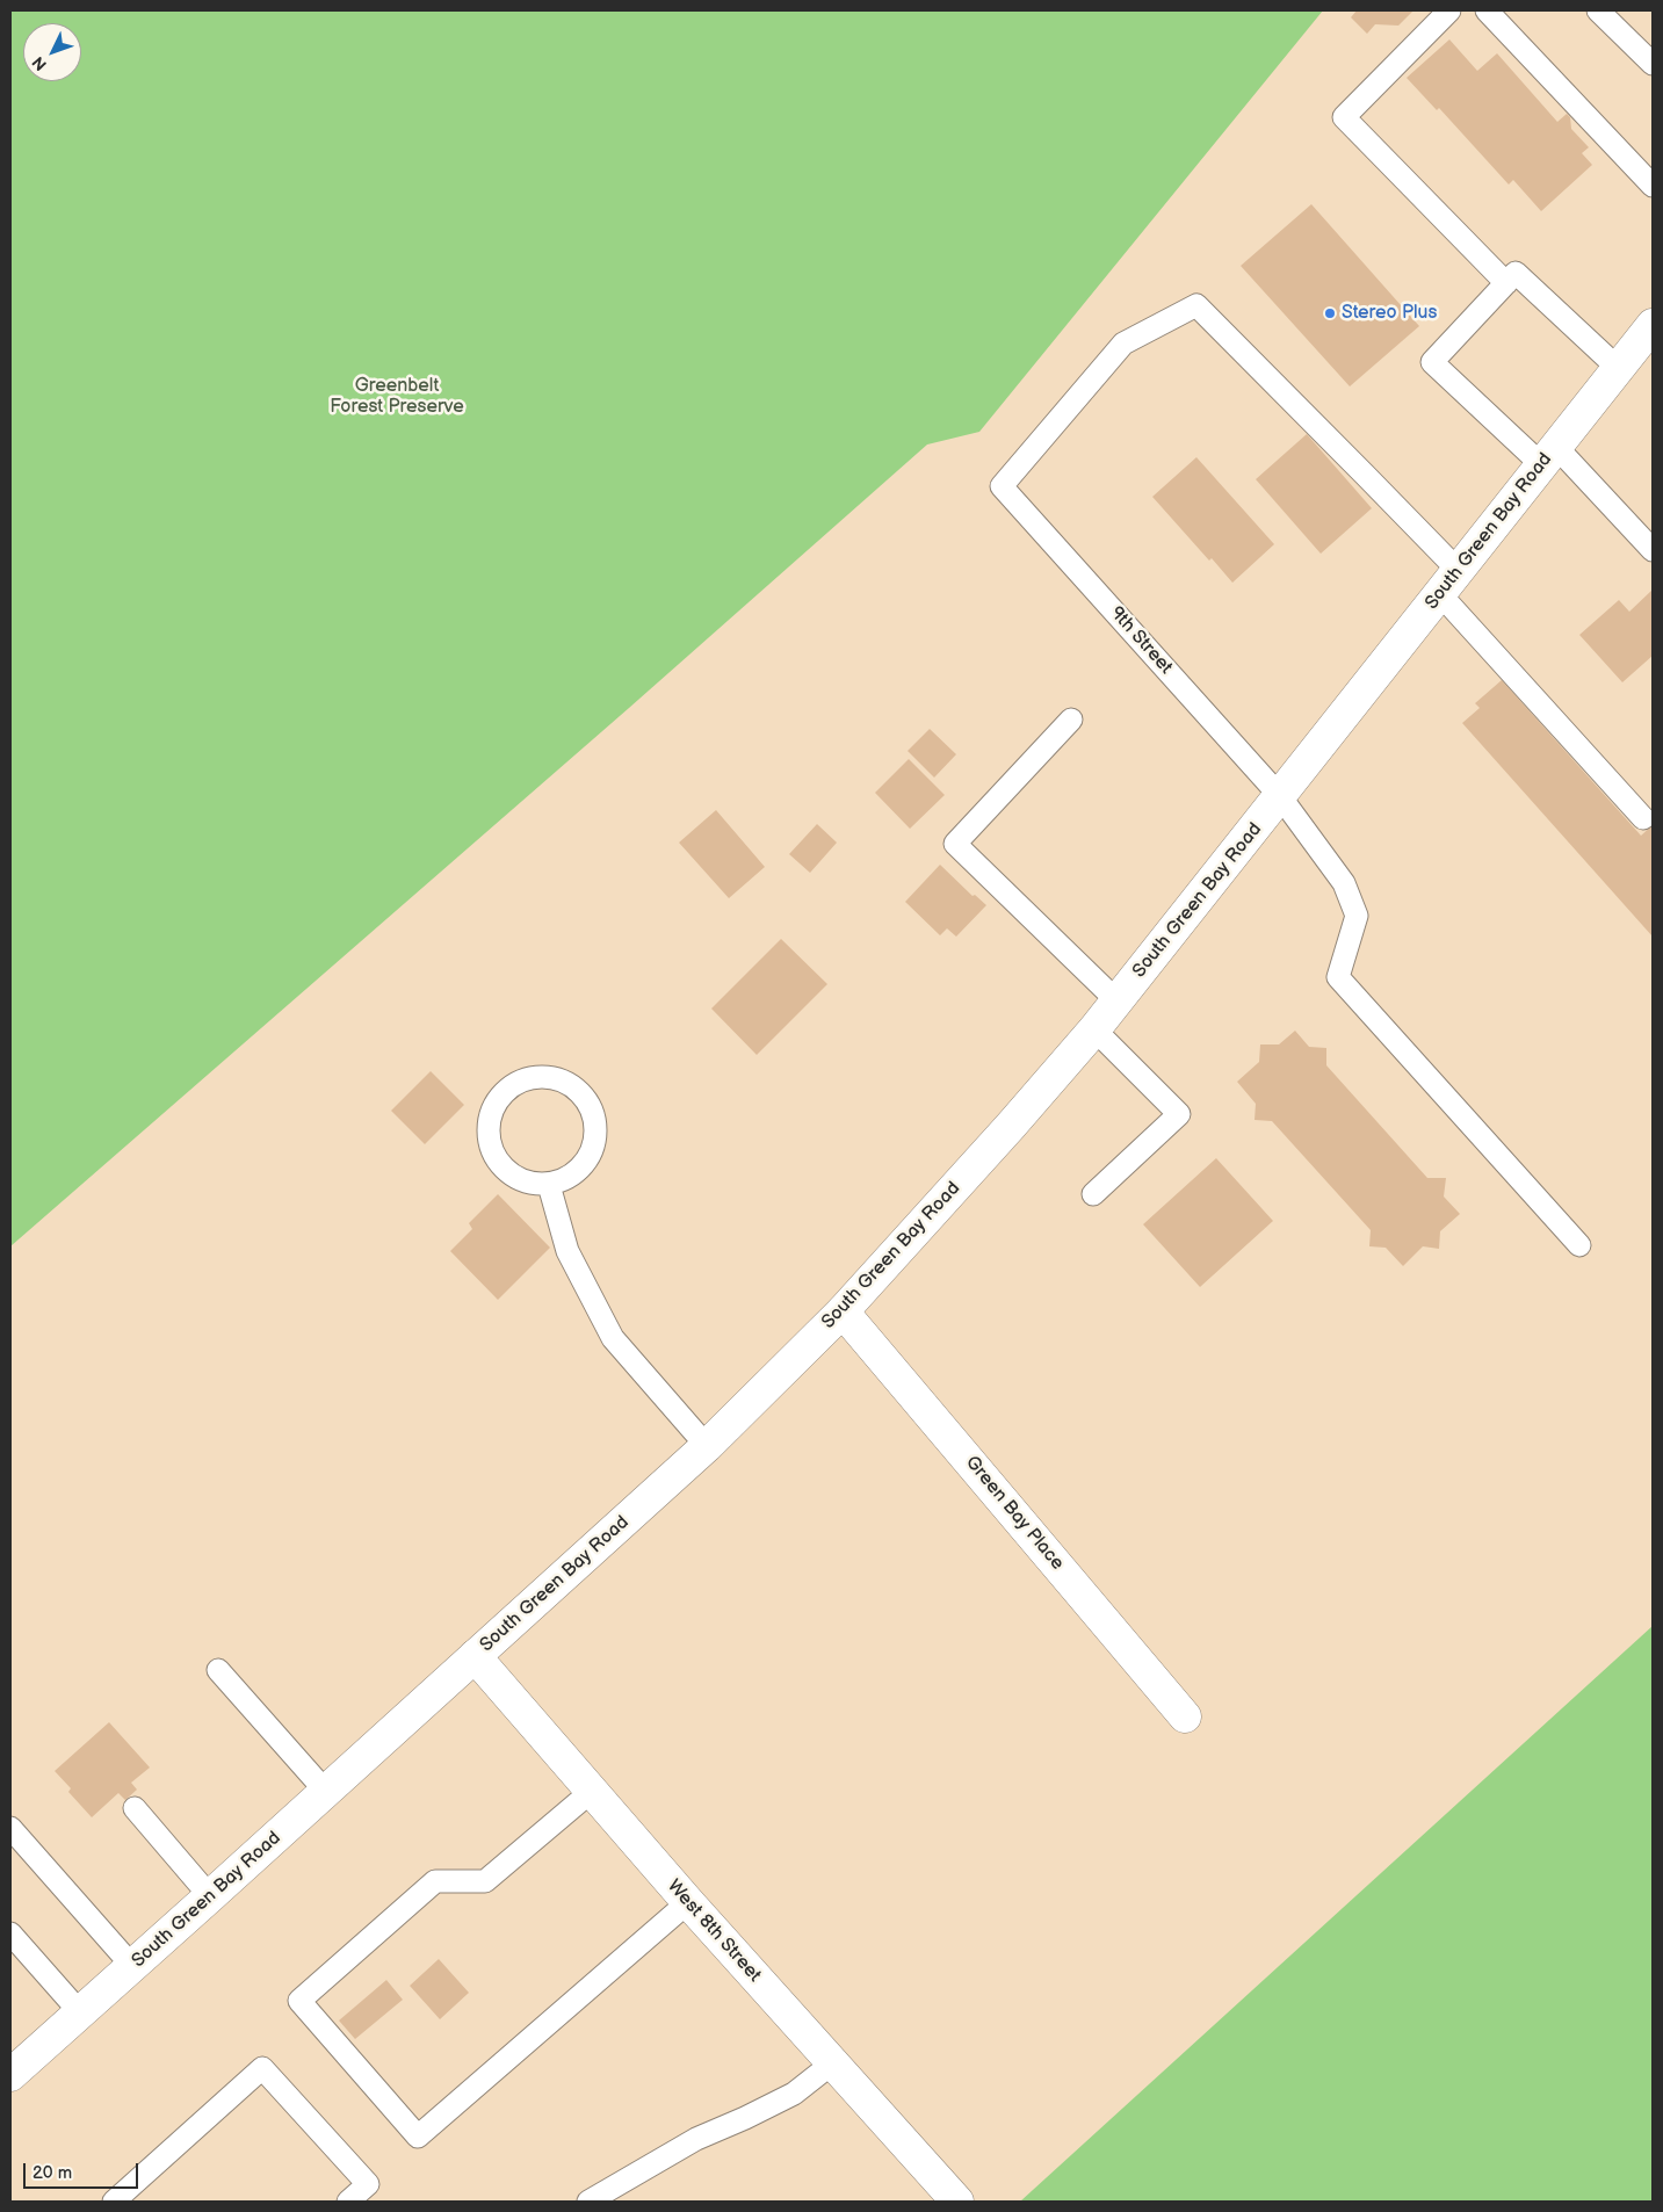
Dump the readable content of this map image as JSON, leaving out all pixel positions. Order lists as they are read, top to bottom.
{
  "streets": {
    "main road": ["South Green Bay Road", "Green Bay Place", "West 8th Street"],
    "lane": ["9th Street"]
  },
  "crossings": [
    ["South Green Bay Road", "9th Street"],
    ["South Green Bay Road", "Green Bay Place"],
    ["South Green Bay Road", "West 8th Street"]
  ],
  "parks": ["Greenbelt Forest Preserve"],
  "places": ["Stereo Plus"],
  "scale_bar": "20 m",
  "north": "bottom left"
}
